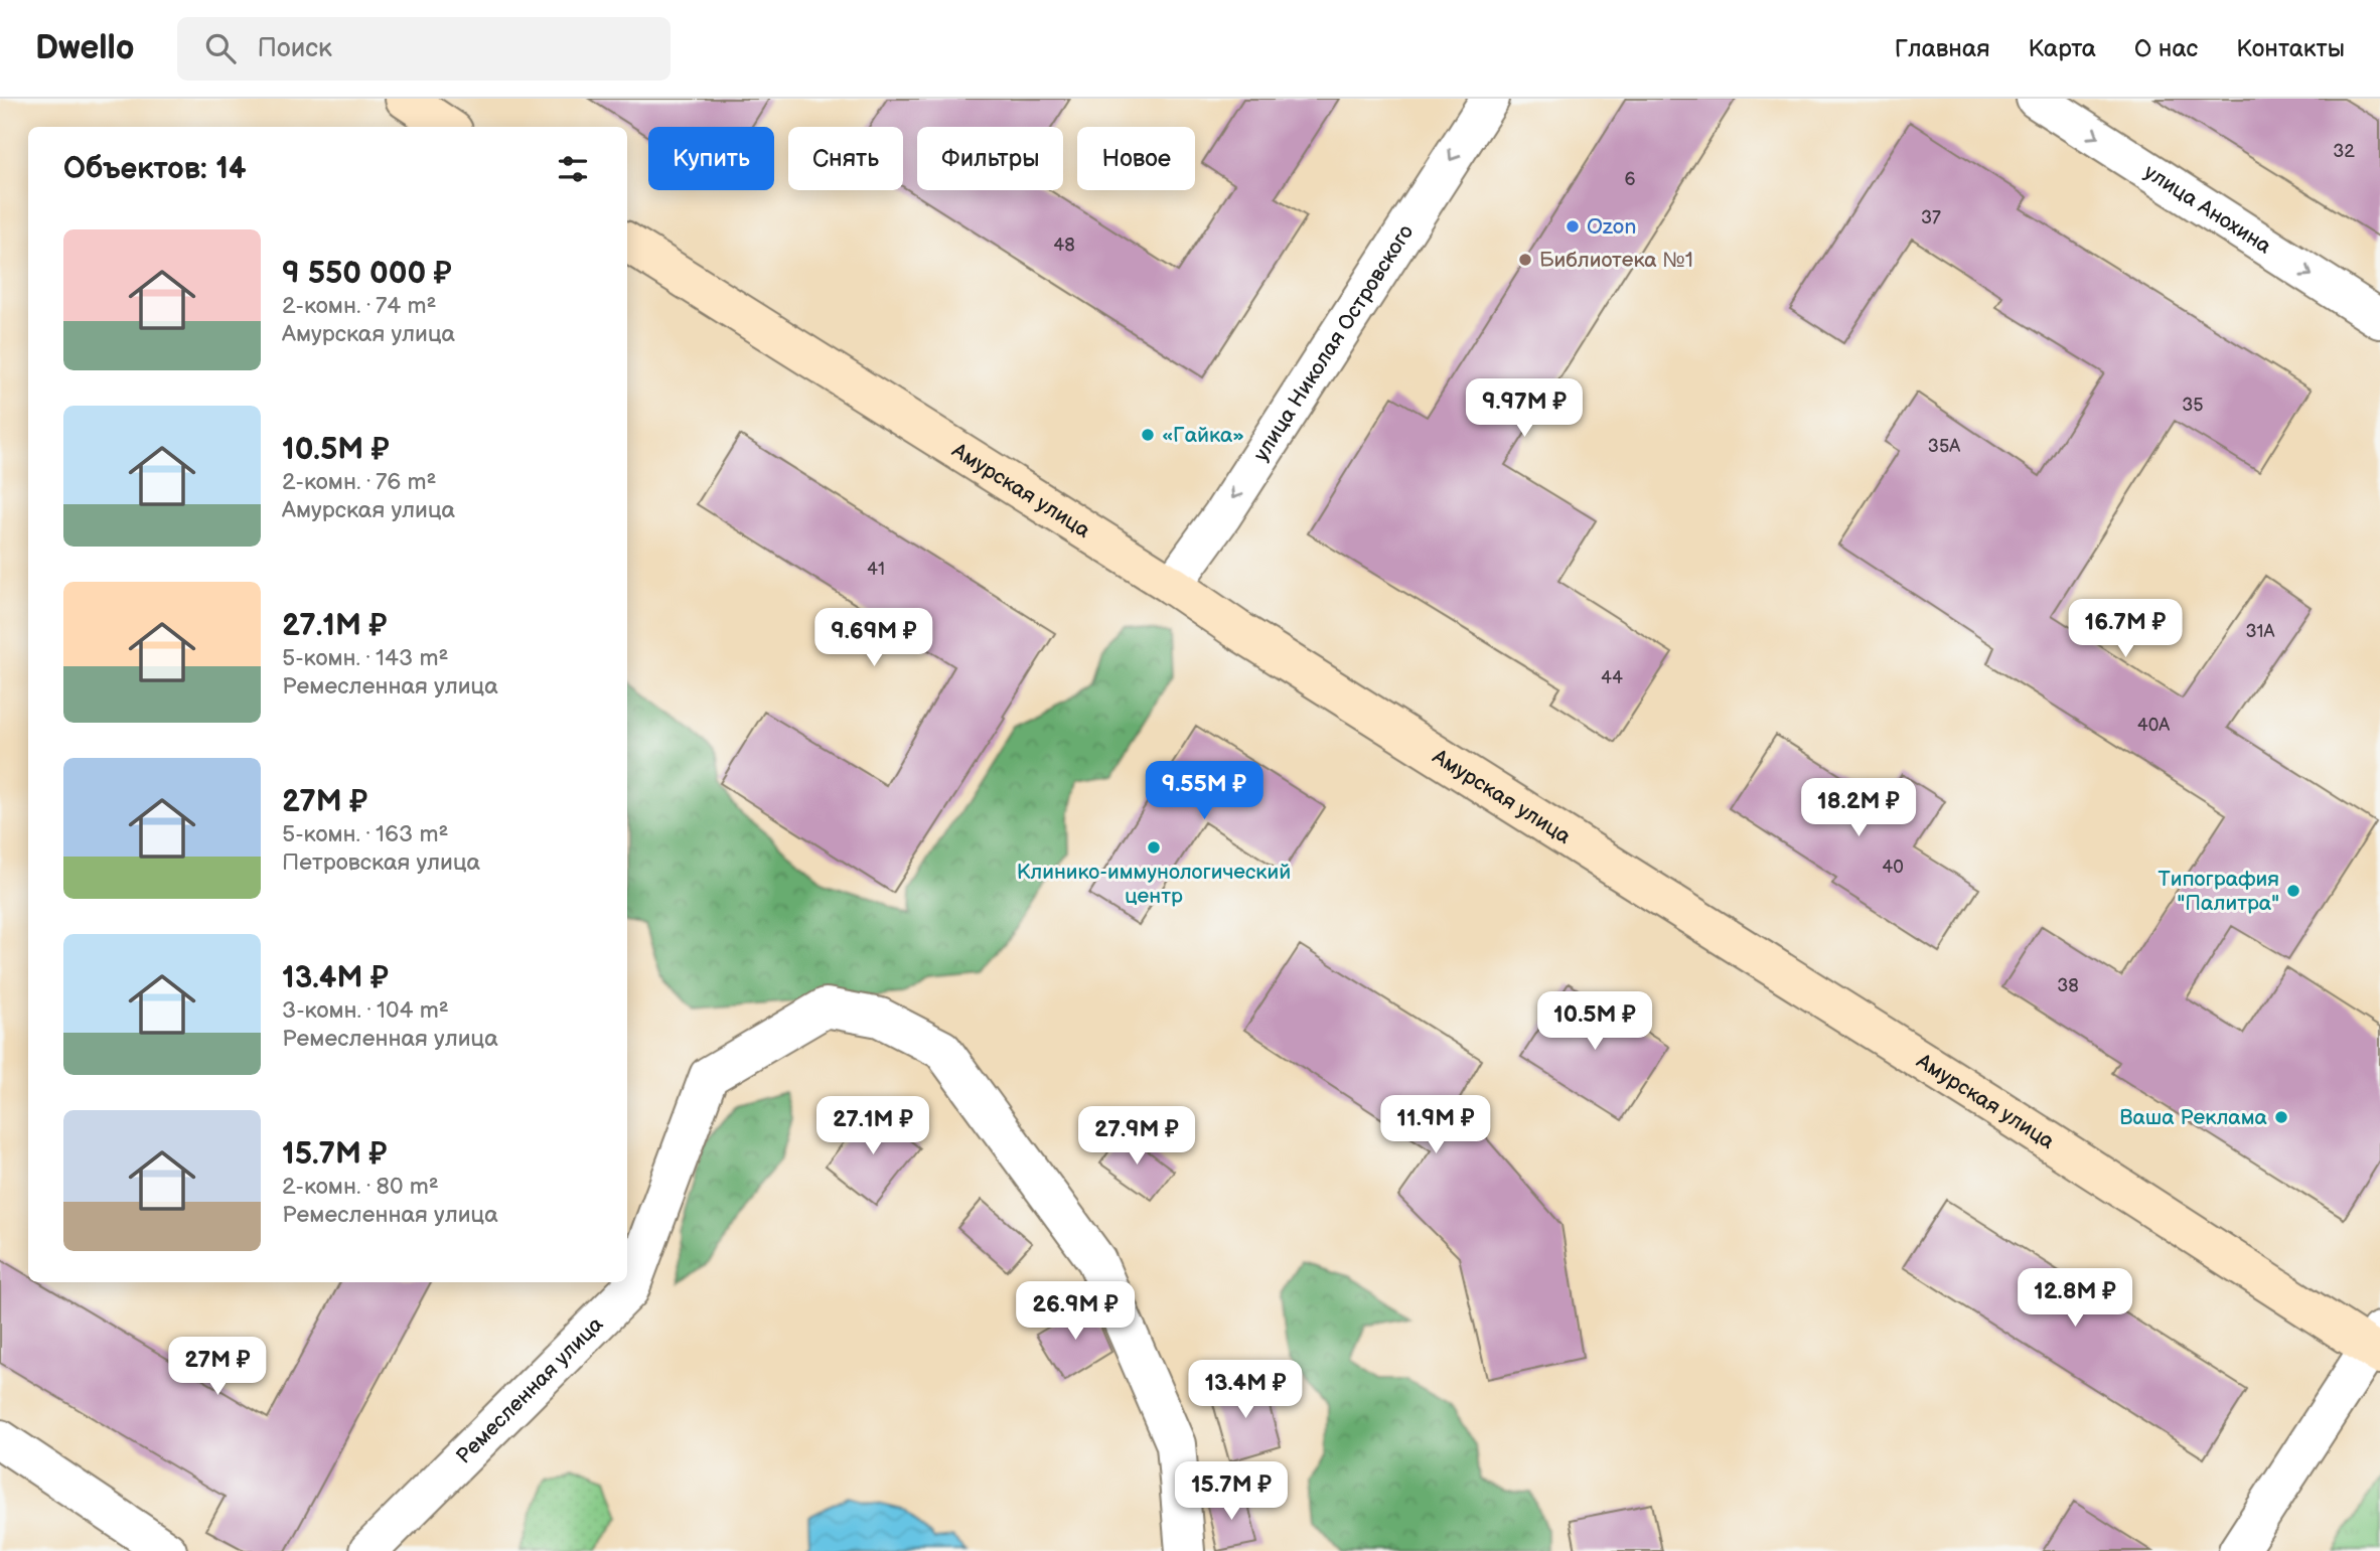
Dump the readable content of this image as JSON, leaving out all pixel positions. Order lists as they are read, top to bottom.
{
  "streets": {
    "main road": ["Амурская улица"],
    "street": ["улица Анохина", "улица Николая Островского", "Ремесленная улица"]
  },
  "crossings": [
    ["улица Николая Островского", "Амурская улица"]
  ],
  "one_way": ["улица Анохина", "улица Николая Островского"],
  "places": [
    "Ozon",
    "Библиотека №1",
    "«Гайка»",
    "Клинико-иммунологический центр",
    "Типография \"Палитра\"",
    "Ваша Реклама"
  ],
  "house_numbers": [
    "32",
    "6",
    "37",
    "48",
    "35",
    "35А",
    "41",
    "31А",
    "44",
    "40А",
    "40",
    "38"
  ],
  "page": {
    "header": "Dwello",
    "search": "Поиск",
    "nav": [
      "Главная",
      "Карта",
      "О нас",
      "Контакты"
    ],
    "chip": [
      "Купить",
      "Снять",
      "Фильтры",
      "Новое"
    ],
    "heading": "Объектов: 14",
    "list": [
      {
        "name": "9 550 000 ₽",
        "note": "2-комн. · 74 m² · Амурская улица"
      },
      {
        "name": "10.5M ₽",
        "note": "2-комн. · 76 m² · Амурская улица"
      },
      {
        "name": "27.1M ₽",
        "note": "5-комн. · 143 m² · Ремесленная улица"
      },
      {
        "name": "27M ₽",
        "note": "5-комн. · 163 m² · Петровская улица"
      },
      {
        "name": "13.4M ₽",
        "note": "3-комн. · 104 m² · Ремесленная улица"
      },
      {
        "name": "15.7M ₽",
        "note": "2-комн. · 80 m² · Ремесленная улица"
      }
    ],
    "price": [
      "9.97M ₽",
      "16.7M ₽",
      "9.69M ₽",
      "9.55M ₽",
      "18.2M ₽",
      "10.5M ₽",
      "11.9M ₽",
      "27.1M ₽",
      "27.9M ₽",
      "12.8M ₽",
      "26.9M ₽",
      "27M ₽",
      "13.4M ₽",
      "15.7M ₽"
    ]
  }
}
